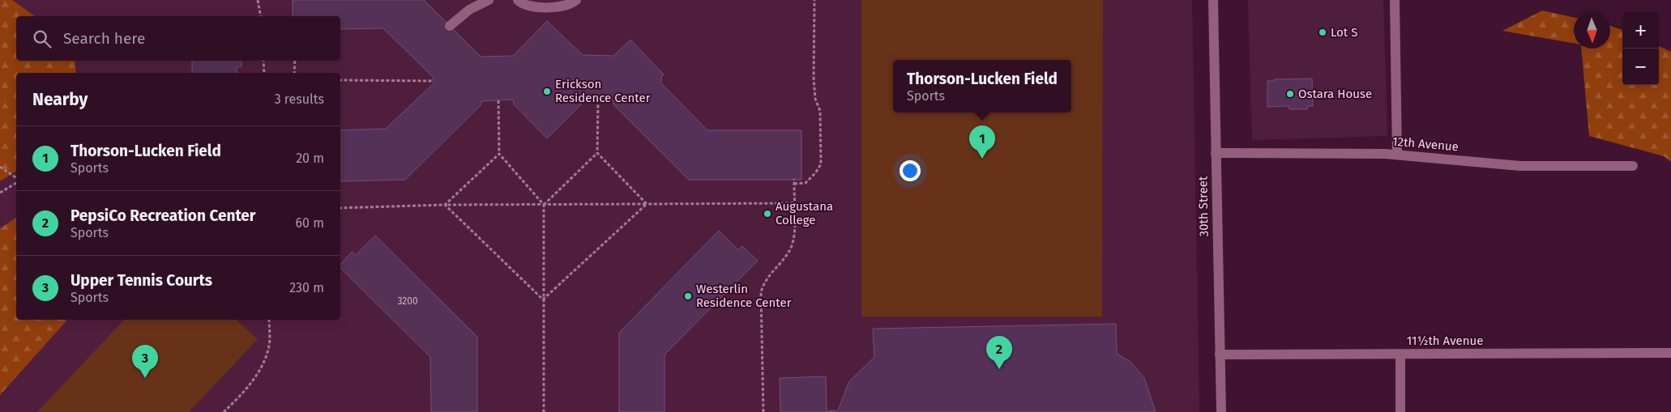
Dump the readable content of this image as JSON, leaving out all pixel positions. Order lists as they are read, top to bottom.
{
  "streets": {
    "street": ["12th Avenue", "30th Street", "11½th Avenue"]
  },
  "crossings": [
    ["12th Avenue", "30th Street"],
    ["30th Street", "11½th Avenue"]
  ],
  "places": [
    "Lot S",
    "Erickson Residence Center",
    "Ostara House",
    "Augustana College",
    "Westerlin Residence Center"
  ],
  "house_numbers": ["3200"],
  "north": "bottom",
  "page": {
    "map_buttons": ["+", "−"],
    "search": "Search here",
    "popup": ["Thorson-Lucken Field", "Sports"],
    "heading": ["Nearby", "3 results"],
    "pins": ["1", "2", "3"],
    "list": [
      {
        "mark": "1",
        "name": "Thorson-Lucken Field",
        "note": "Sports",
        "value": "20 m"
      },
      {
        "mark": "2",
        "name": "PepsiCo Recreation Center",
        "note": "Sports",
        "value": "60 m"
      },
      {
        "mark": "3",
        "name": "Upper Tennis Courts",
        "note": "Sports",
        "value": "230 m"
      }
    ]
  }
}
